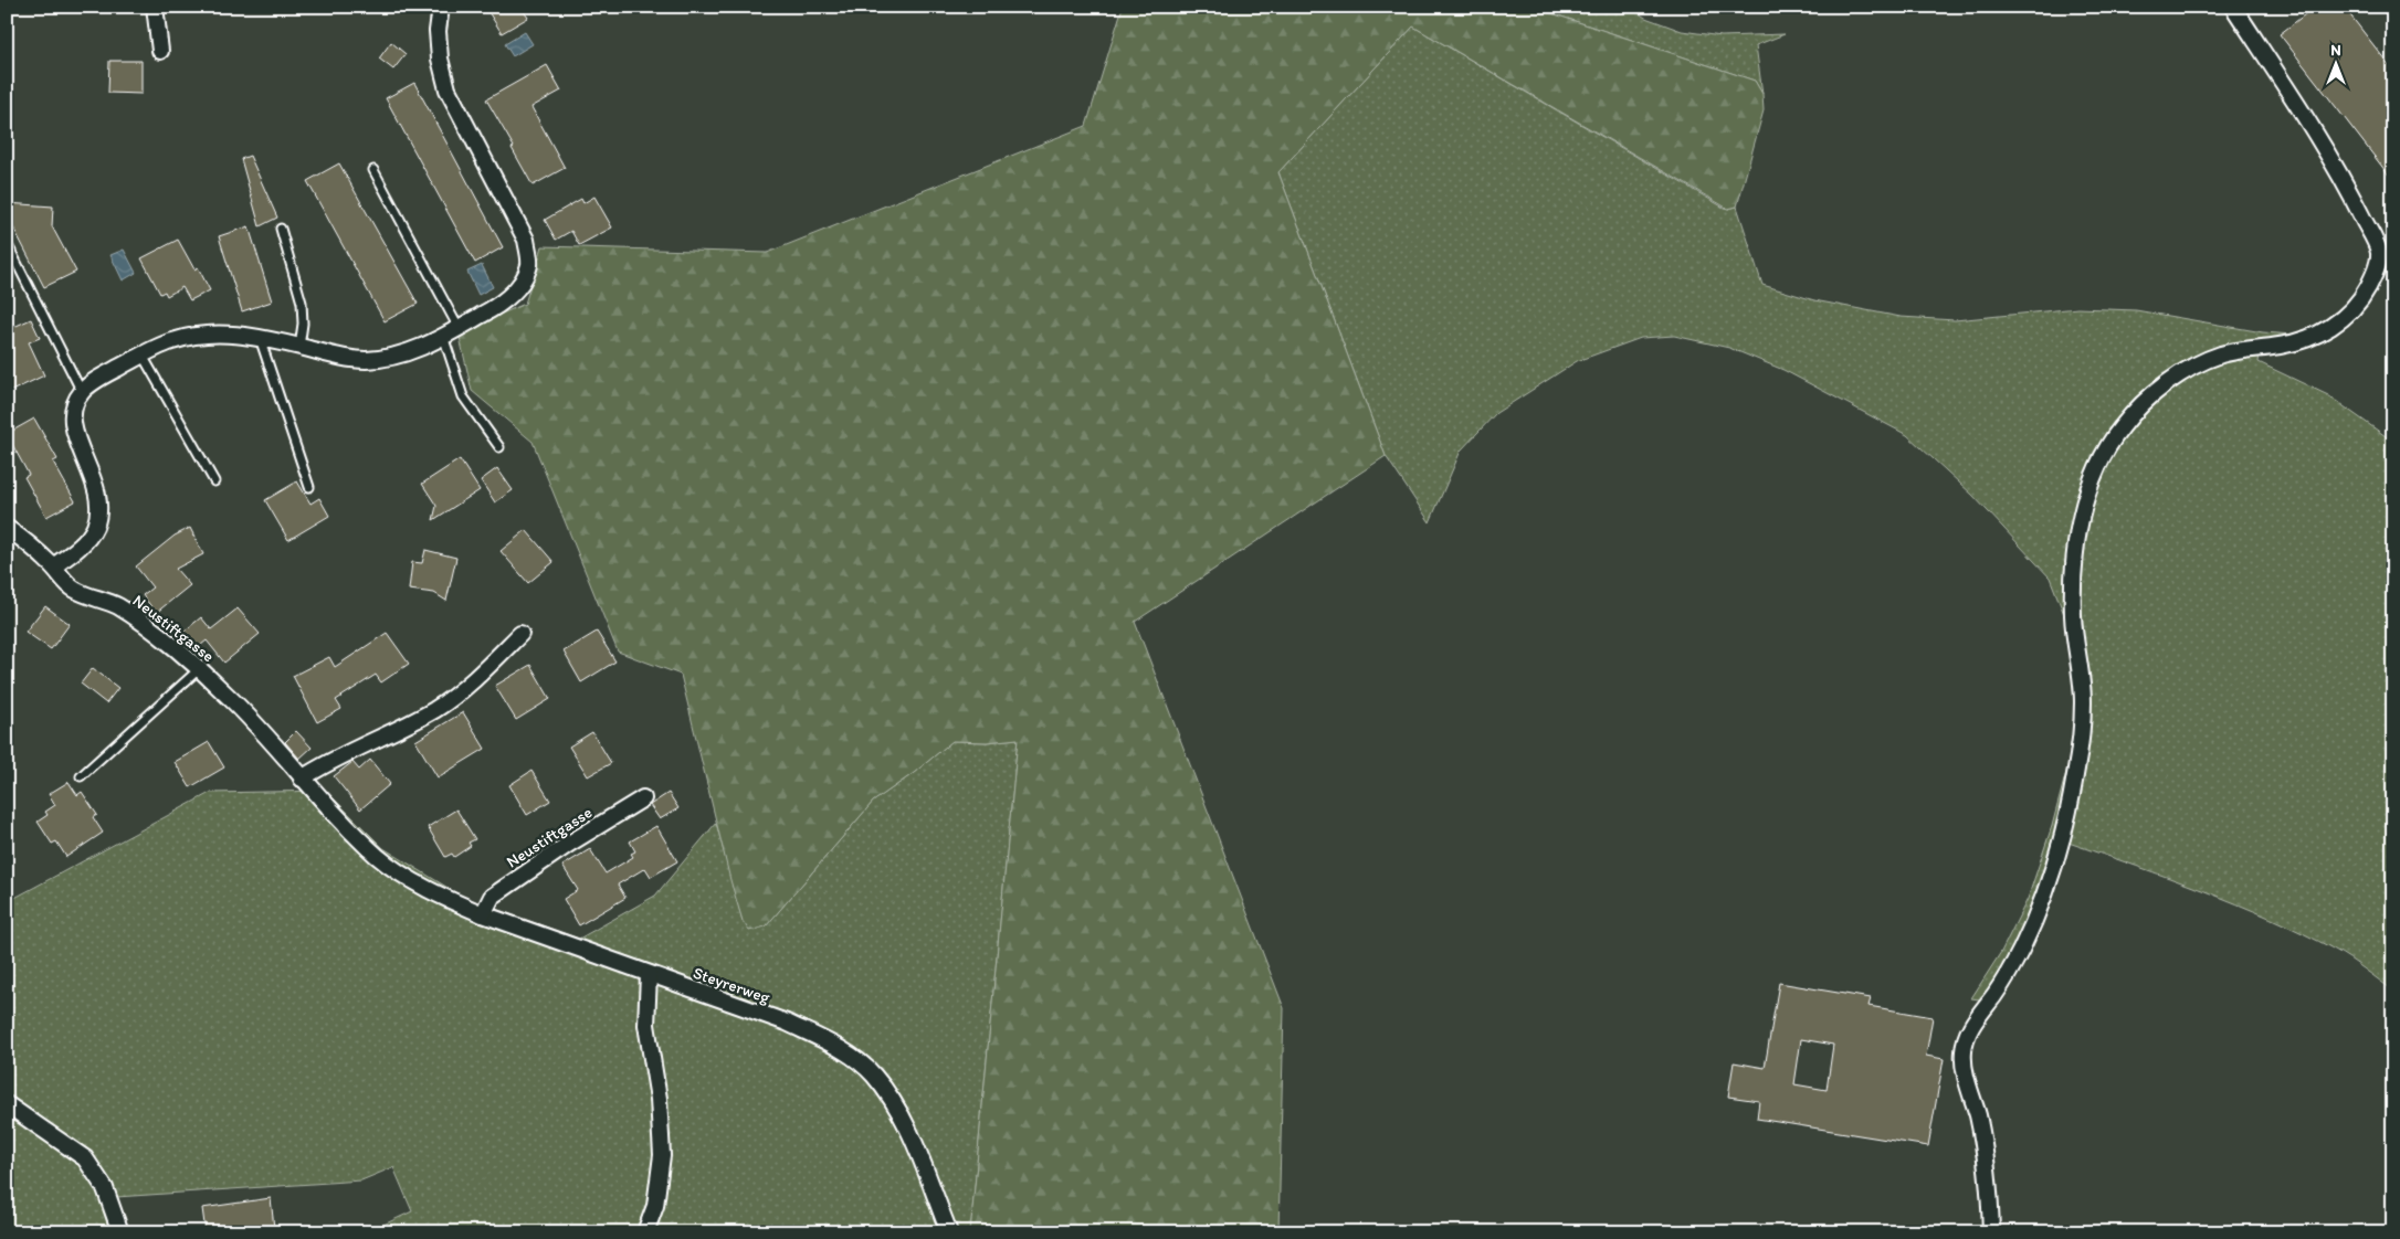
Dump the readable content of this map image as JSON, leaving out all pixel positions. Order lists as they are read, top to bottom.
{
  "streets": {
    "street": ["Neustiftgasse", "Steyrerweg"]
  },
  "crossings": [
    ["Neustiftgasse", "Steyrerweg"]
  ],
  "north": "top"
}
